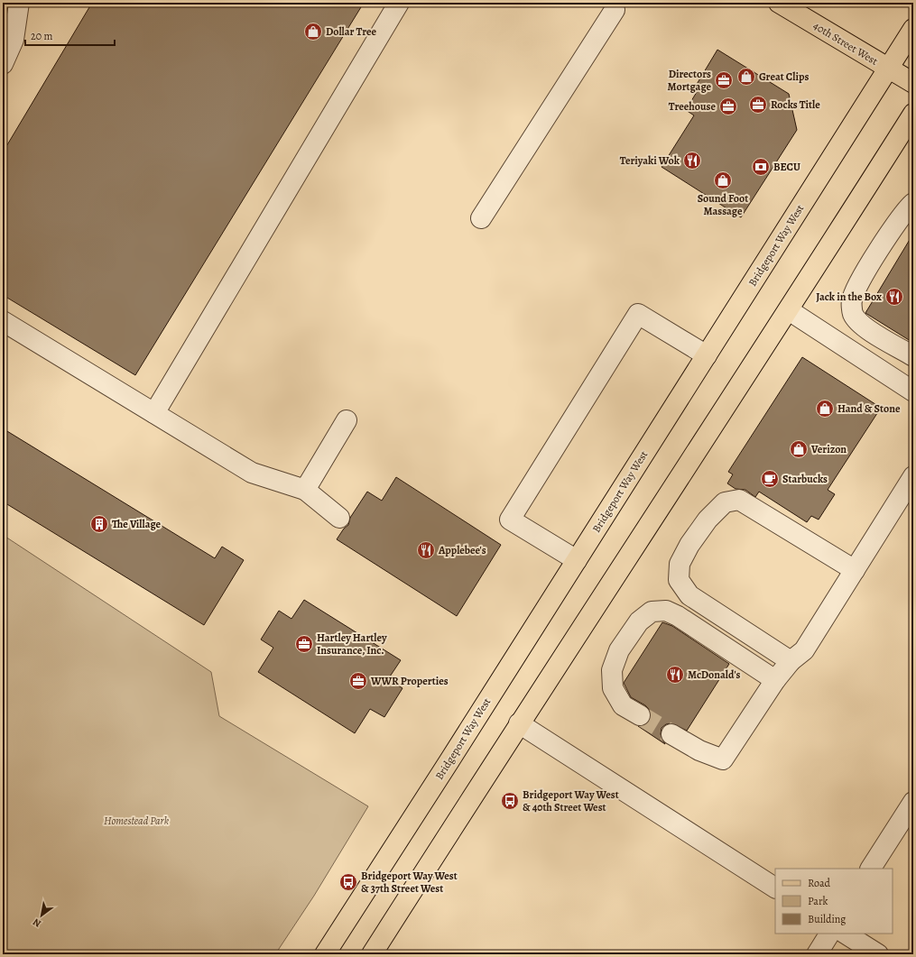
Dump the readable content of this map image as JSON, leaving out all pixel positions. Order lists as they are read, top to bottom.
{
  "streets": {
    "main road": ["40th Street West", "Bridgeport Way West"]
  },
  "crossings": [
    ["40th Street West", "Bridgeport Way West"]
  ],
  "parks": ["Homestead Park"],
  "places": {
    "shop": [
      "Dollar Tree",
      "Great Clips",
      "Sound Foot Massage",
      "Hand & Stone",
      "Verizon"
    ],
    "office": [
      "Directors Mortgage",
      "Rocks Title",
      "Treehouse",
      "Hartley Hartley Insurance, Inc.",
      "WWR Properties"
    ],
    "restaurant": [
      "Teriyaki Wok",
      "Jack in the Box",
      "Applebee's",
      "McDonald's"
    ],
    "bank": ["BECU"],
    "cafe": ["Starbucks"],
    "building": ["The Village"],
    "bus stop": ["Bridgeport Way West & 40th Street West", "Bridgeport Way West & 37th Street West"]
  },
  "legend": ["Road", "Park", "Building"],
  "scale_bar": "20 m",
  "north": "bottom left"
}
